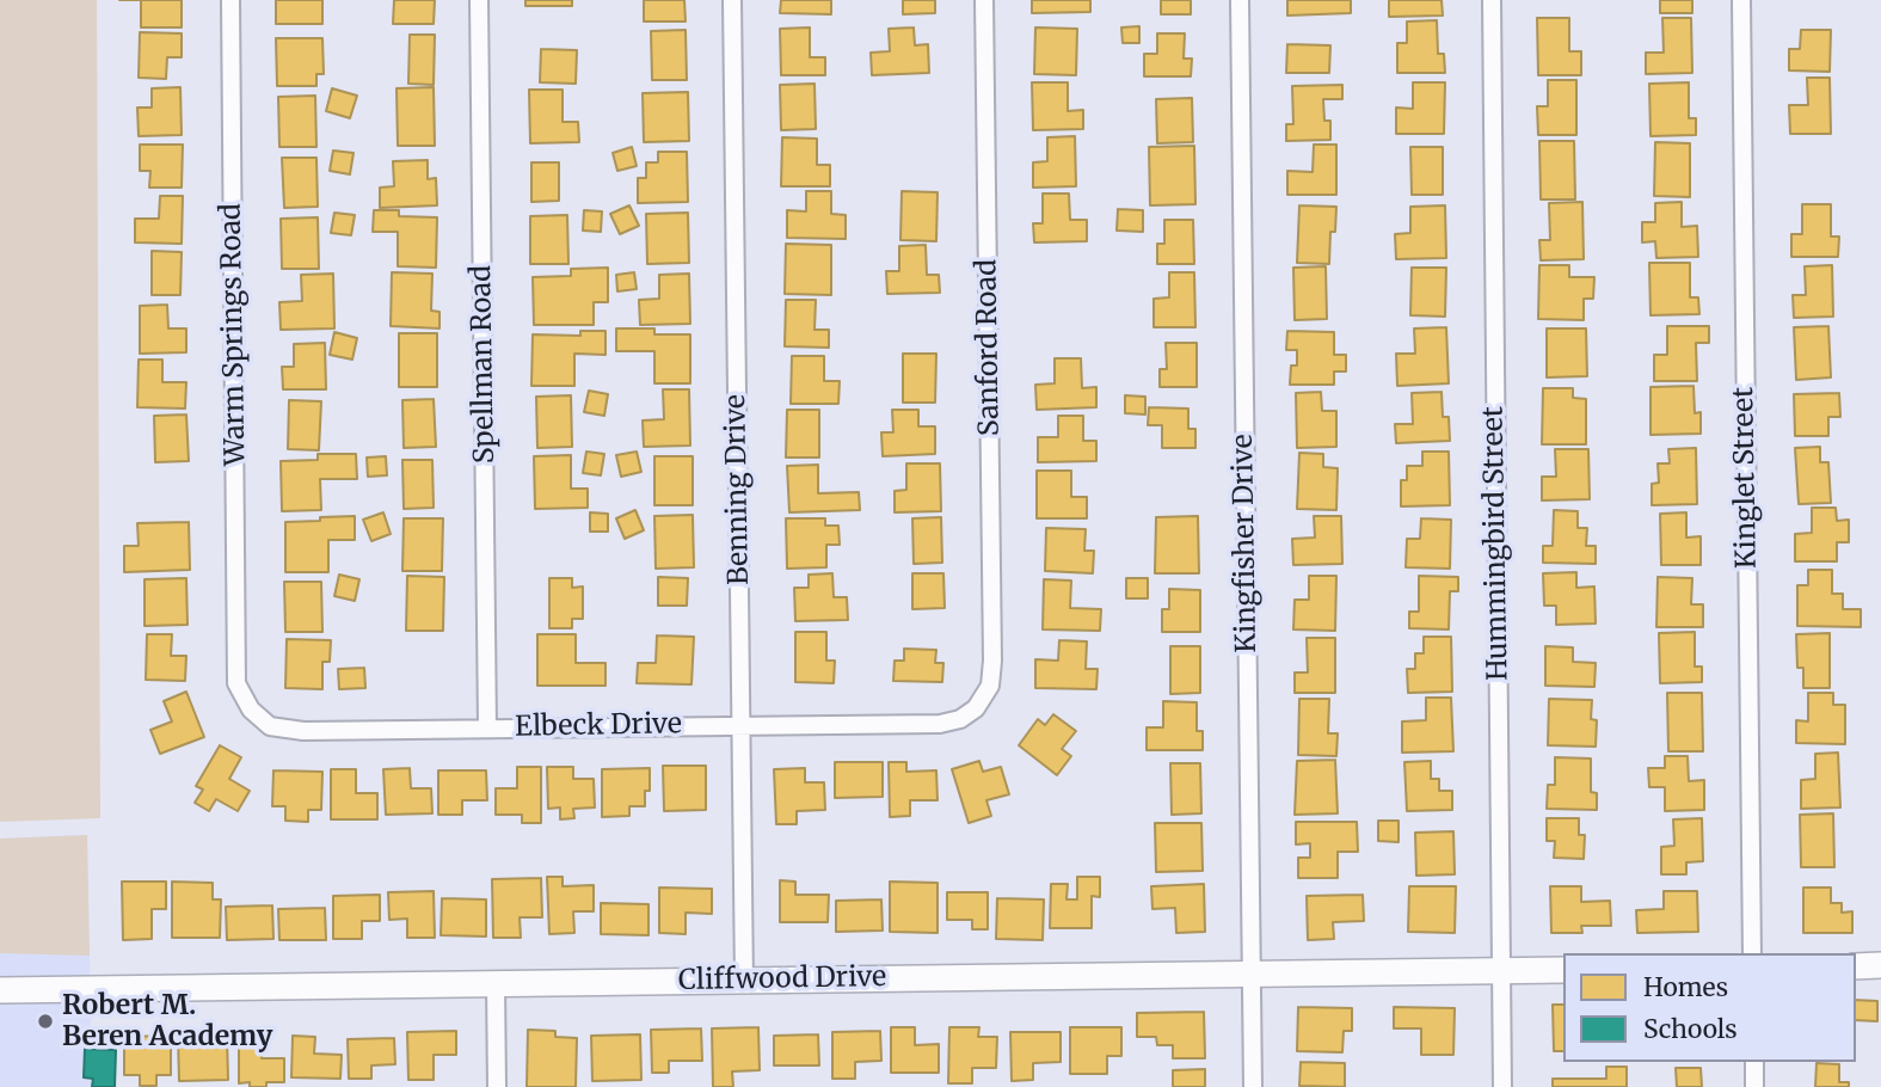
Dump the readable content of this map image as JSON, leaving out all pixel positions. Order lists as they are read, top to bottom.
{
  "streets": {
    "street": [
      "Warm Springs Road",
      "Sanford Road",
      "Spellman Road",
      "Kinglet Street",
      "Benning Drive",
      "Kingfisher Drive",
      "Hummingbird Street",
      "Elbeck Drive",
      "Cliffwood Drive"
    ]
  },
  "crossings": [
    ["Warm Springs Road", "Elbeck Drive"],
    ["Sanford Road", "Elbeck Drive"],
    ["Spellman Road", "Elbeck Drive"],
    ["Benning Drive", "Elbeck Drive"],
    ["Benning Drive", "Cliffwood Drive"],
    ["Kingfisher Drive", "Cliffwood Drive"],
    ["Hummingbird Street", "Cliffwood Drive"]
  ],
  "places": ["Robert M. Beren Academy"],
  "legend": ["Homes", "Schools"]
}
